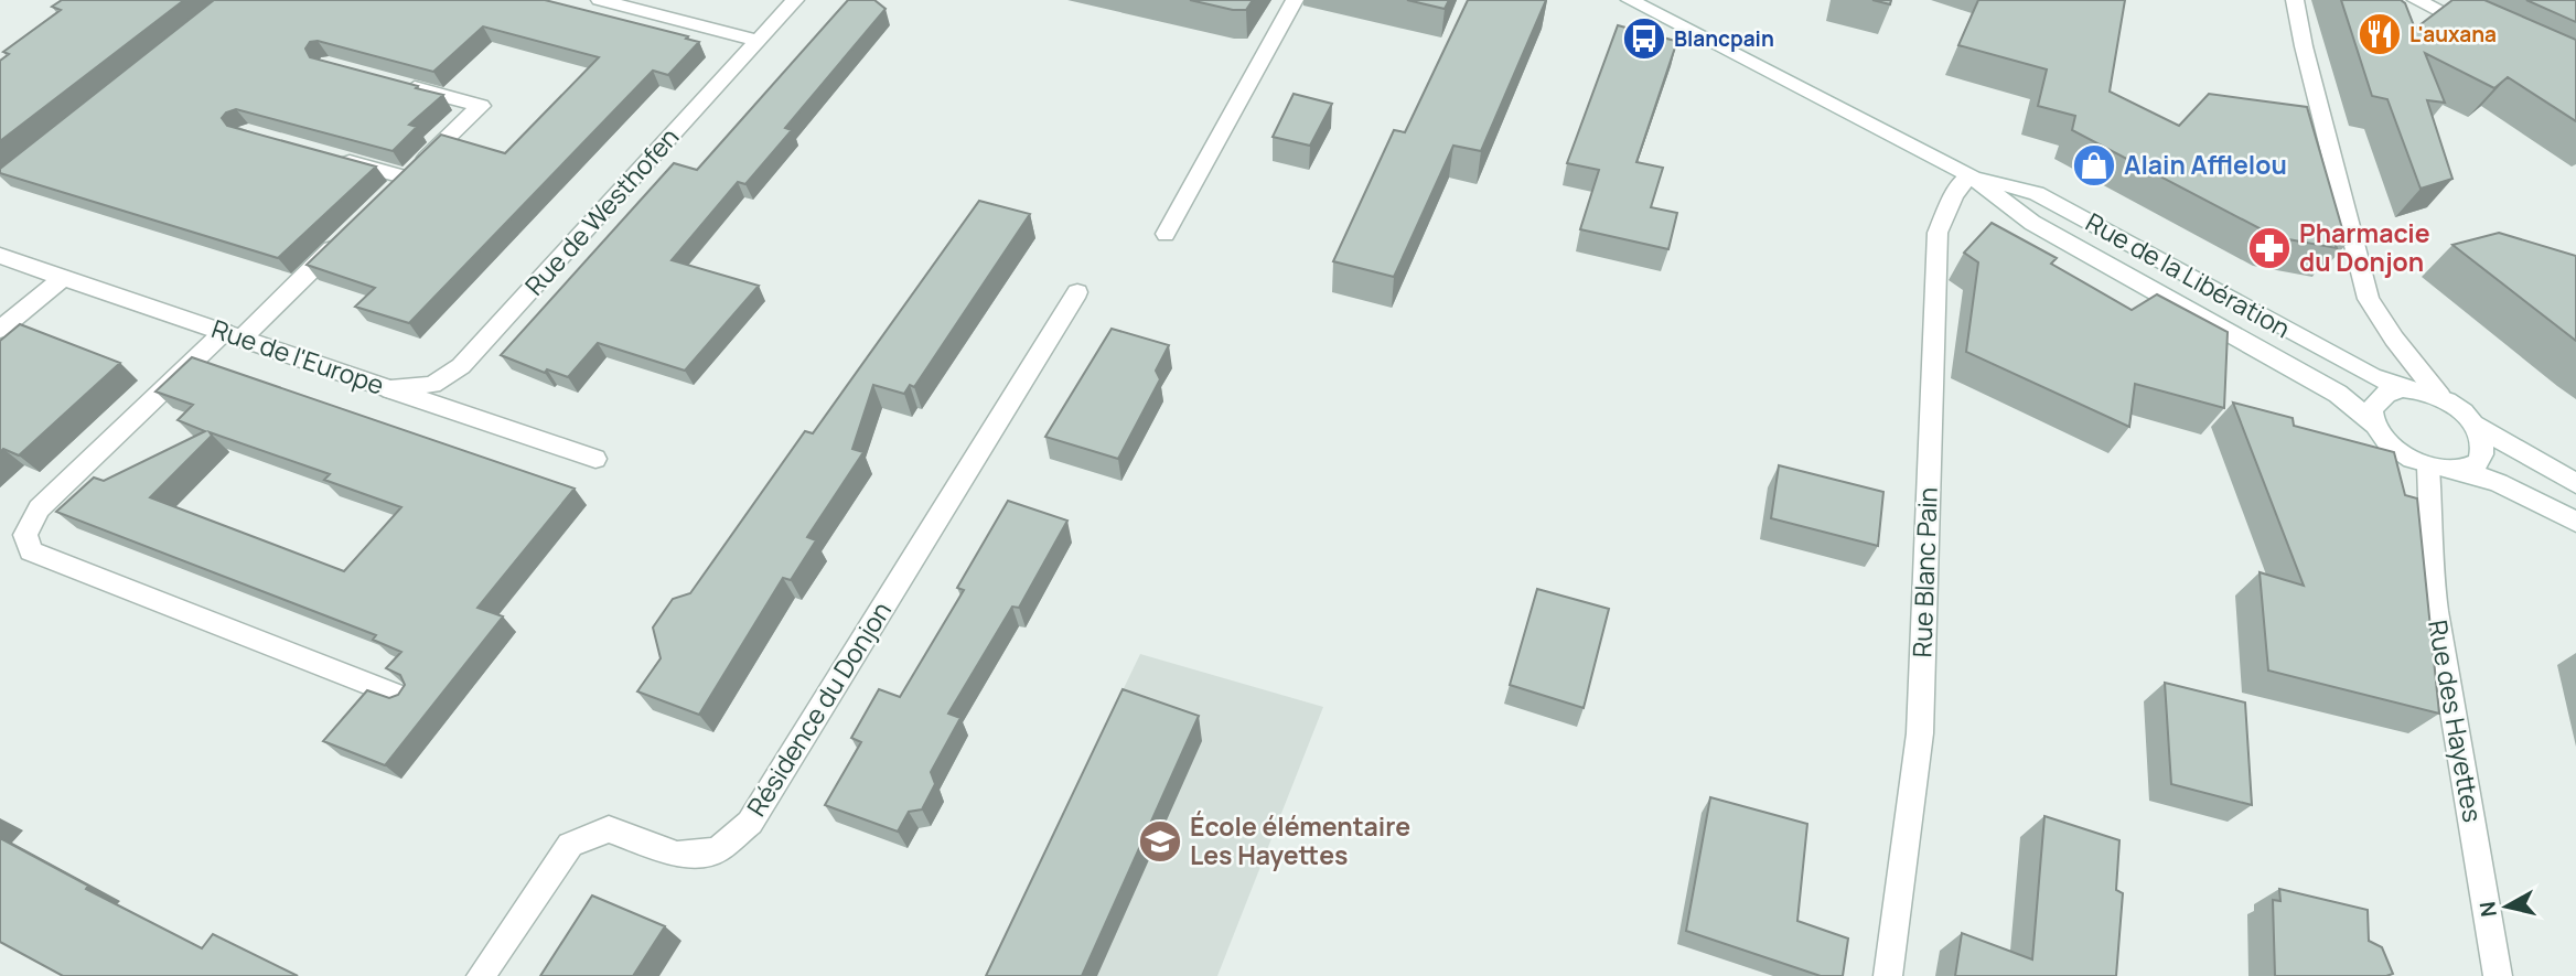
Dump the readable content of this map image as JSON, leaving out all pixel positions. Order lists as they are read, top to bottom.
{
  "streets": {
    "street": [
      "Rue de Westhofen",
      "Rue de la Libération",
      "Rue de l'Europe",
      "Rue Blanc Pain",
      "Résidence du Donjon",
      "Rue des Hayettes"
    ]
  },
  "crossings": [
    ["Rue de Westhofen", "Rue de l'Europe"],
    ["Rue de la Libération", "Rue Blanc Pain"],
    ["Rue de la Libération", "Rue des Hayettes"]
  ],
  "places": {
    "restaurant": ["L'auxana"],
    "bus stop": ["Blancpain"],
    "shop": ["Alain Afflelou"],
    "pharmacy": ["Pharmacie du Donjon"],
    "school or university": ["École élémentaire Les Hayettes"]
  },
  "north": "left"
}
